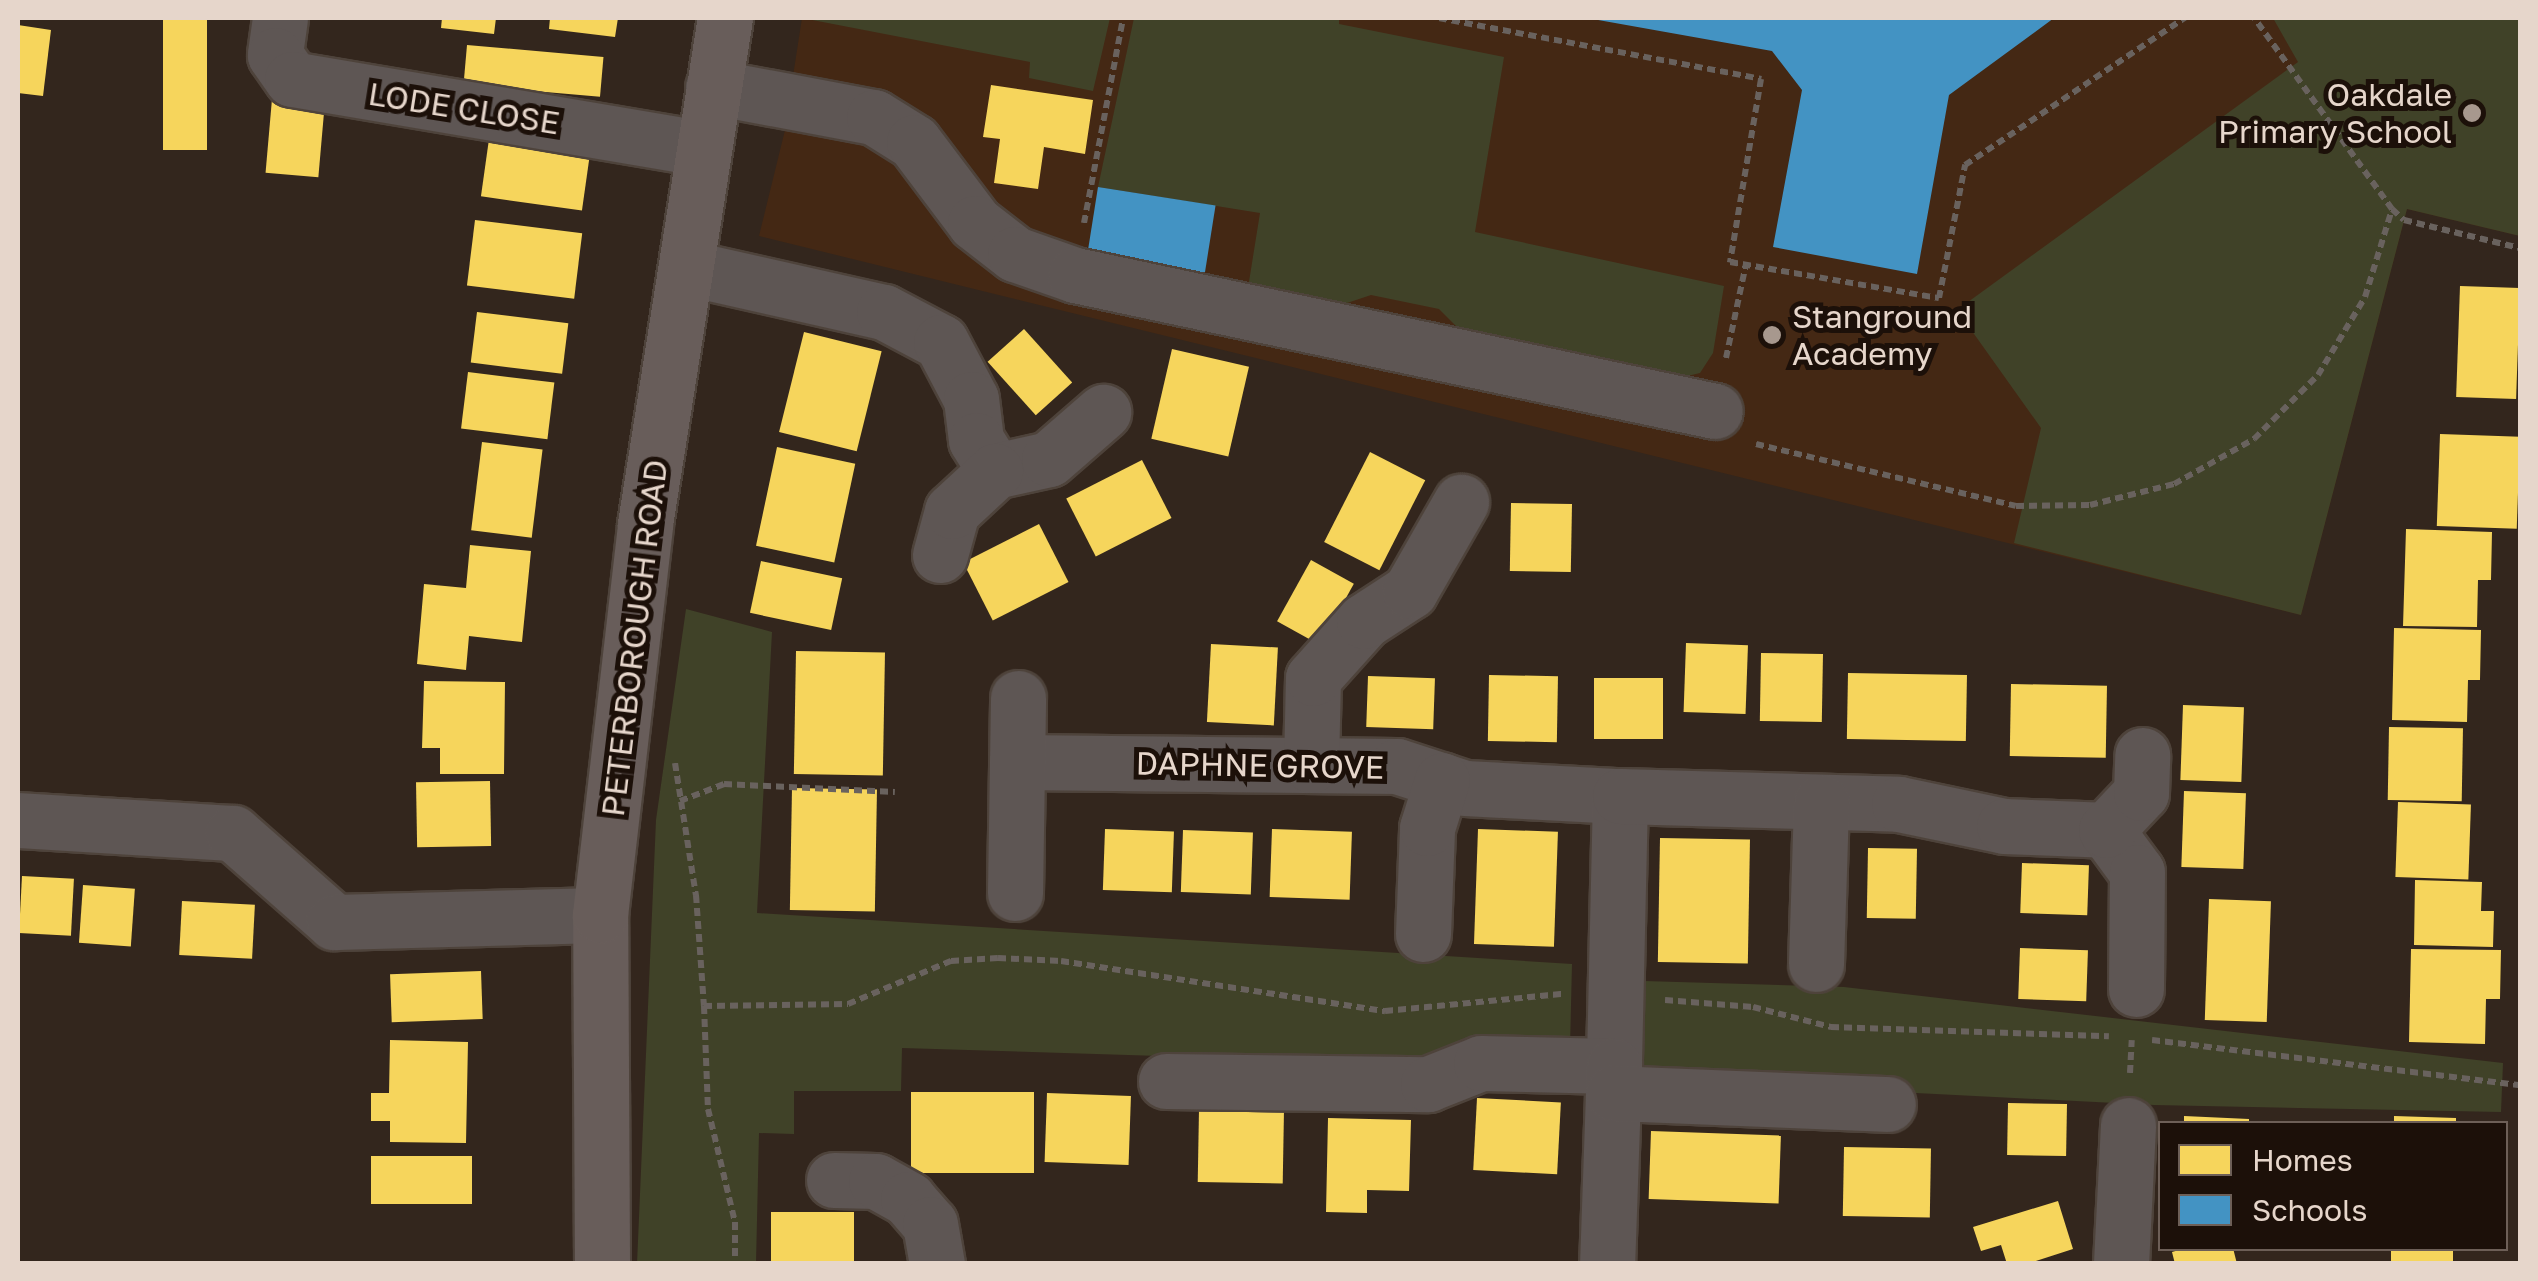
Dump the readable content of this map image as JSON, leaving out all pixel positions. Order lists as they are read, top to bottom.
{
  "streets": {
    "main road": ["PETERBOROUGH ROAD"],
    "street": ["LODE CLOSE", "DAPHNE GROVE"]
  },
  "crossings": [
    ["LODE CLOSE", "PETERBOROUGH ROAD"]
  ],
  "places": ["Oakdale Primary School", "Stanground Academy"],
  "legend": ["Homes", "Schools"]
}
